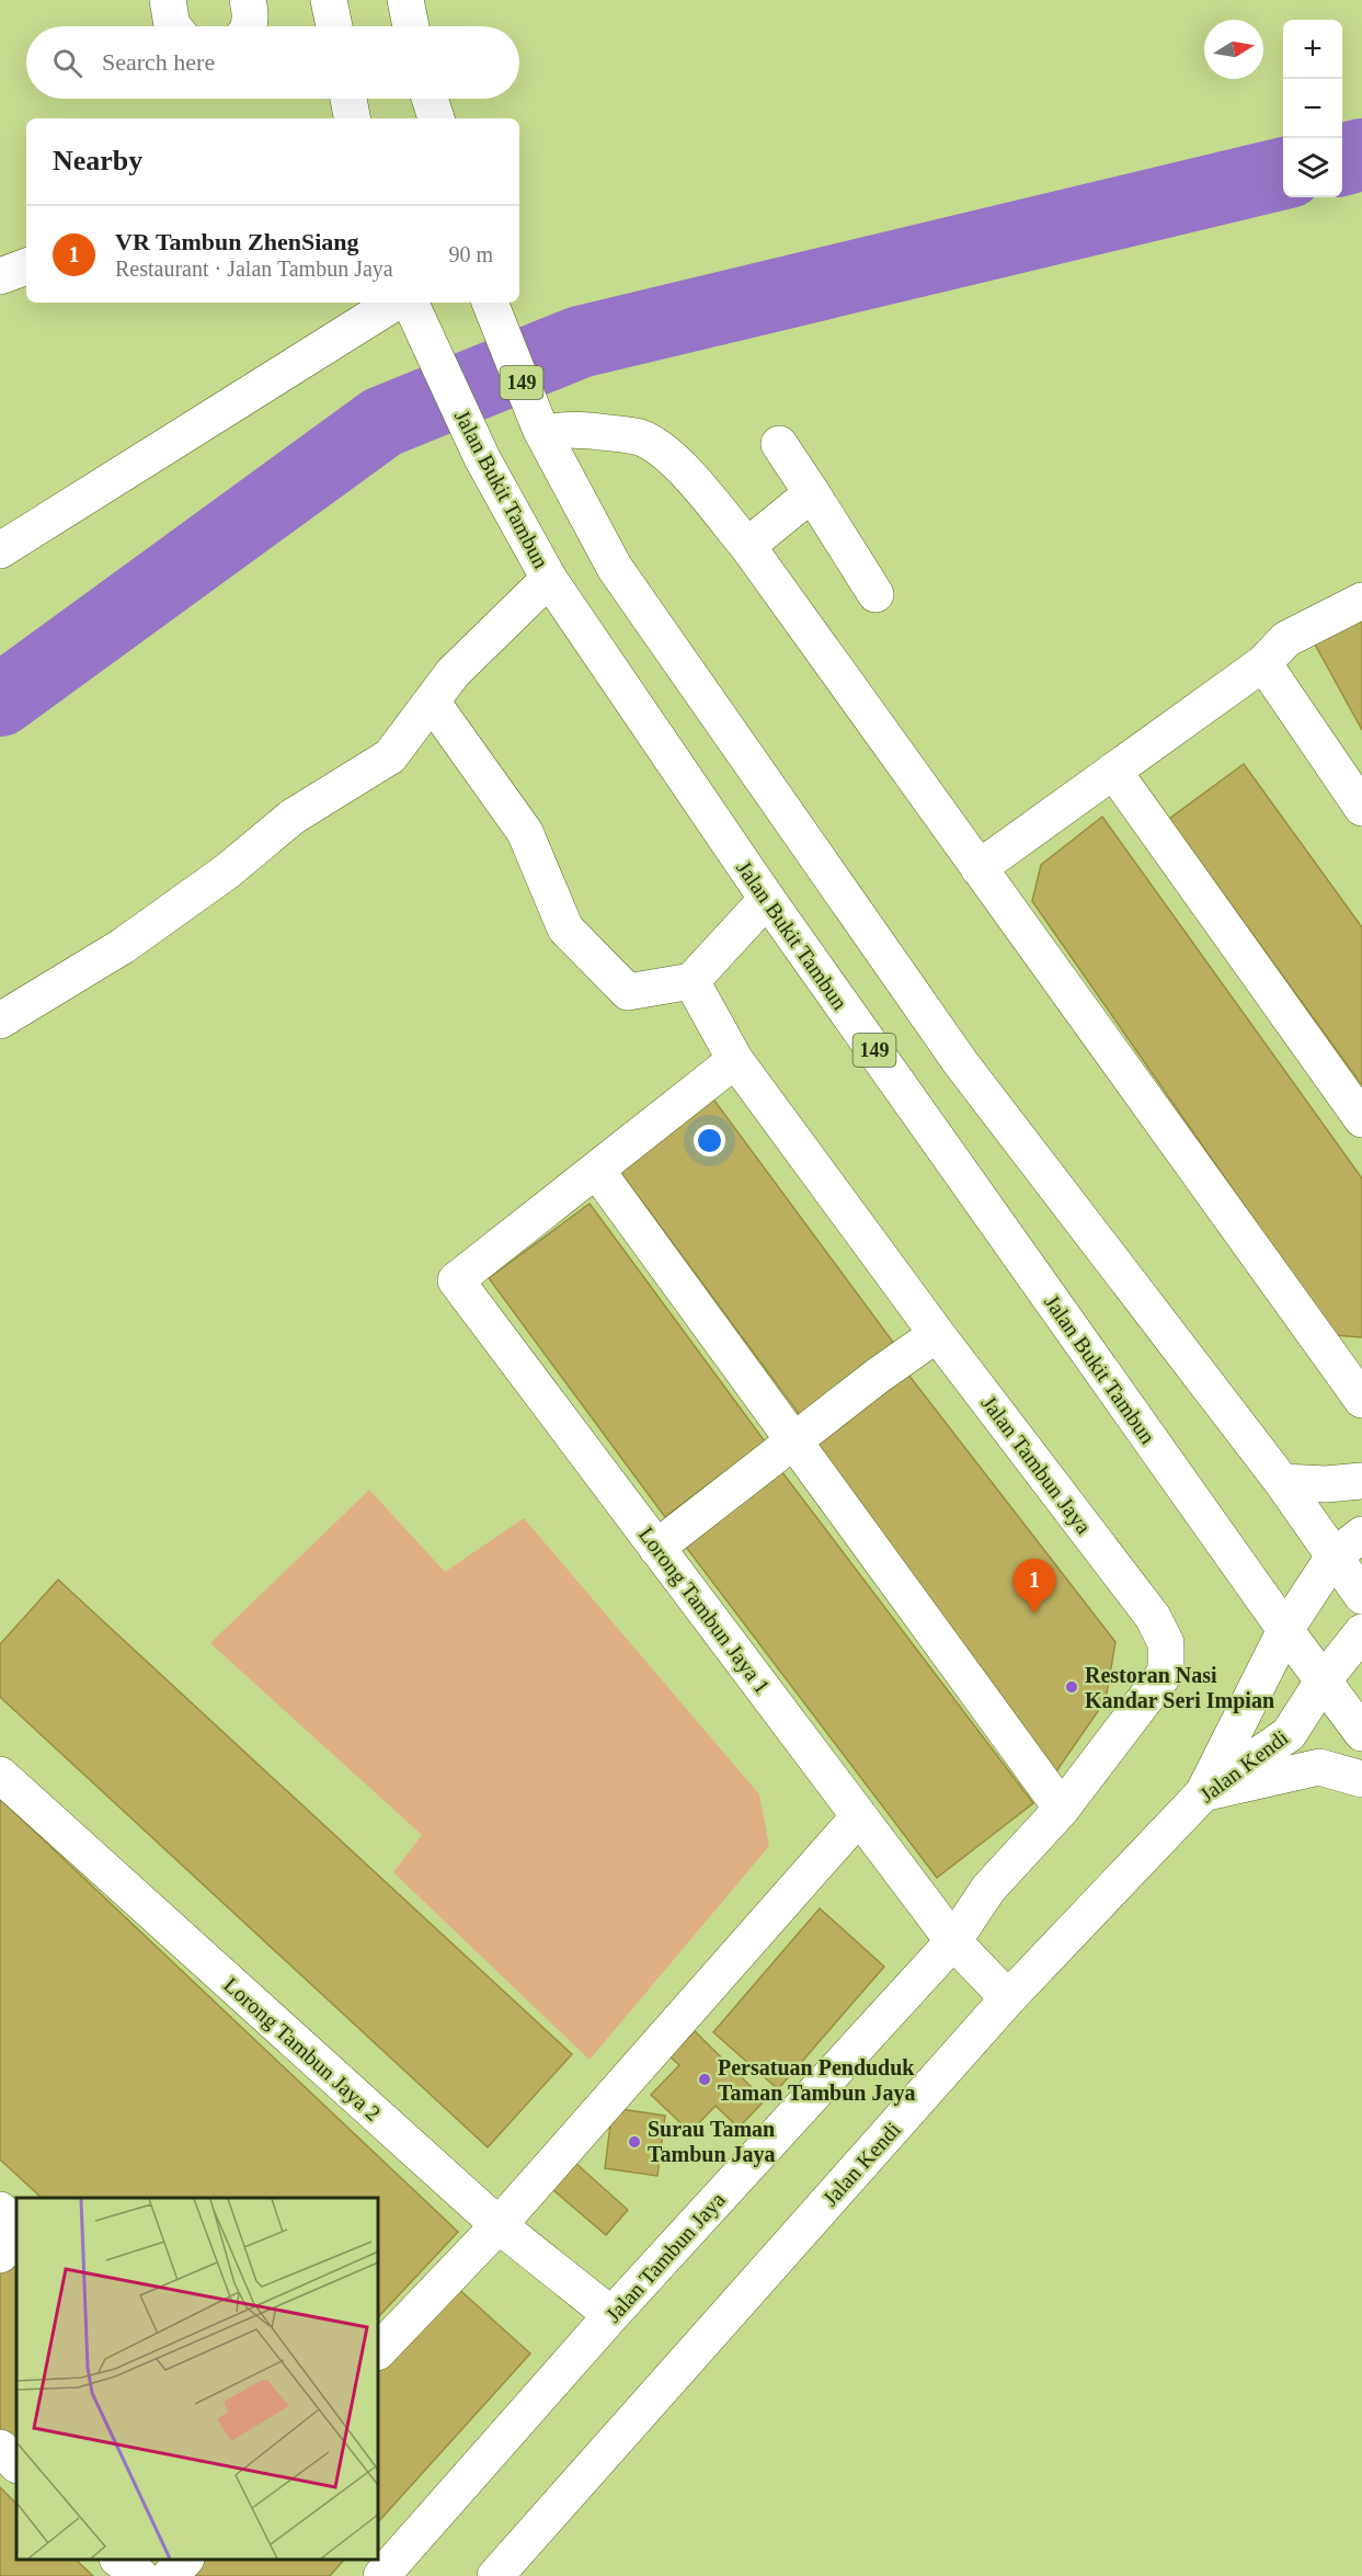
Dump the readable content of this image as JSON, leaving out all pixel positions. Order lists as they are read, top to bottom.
{
  "streets": {
    "street": [
      "149",
      "Jalan Bukit Tambun",
      "Jalan Tambun Jaya",
      "Lorong Tambun Jaya 1",
      "Jalan Kendi",
      "Lorong Tambun Jaya 2"
    ]
  },
  "crossings": [
    ["Jalan Bukit Tambun", "Jalan Kendi"],
    ["Jalan Tambun Jaya", "Lorong Tambun Jaya 1"],
    ["Jalan Tambun Jaya", "Lorong Tambun Jaya 2"]
  ],
  "places": ["Restoran Nasi Kandar Seri Impian", "Persatuan Penduduk Taman Tambun Jaya", "Surau Taman Tambun Jaya"],
  "north": "right",
  "page": {
    "map_buttons": ["+", "−"],
    "search": "Search here",
    "heading": "Nearby",
    "list": [
      {
        "mark": "1",
        "name": "VR Tambun ZhenSiang",
        "note": "Restaurant · Jalan Tambun Jaya",
        "value": "90 m"
      }
    ],
    "pins": "1"
  }
}
